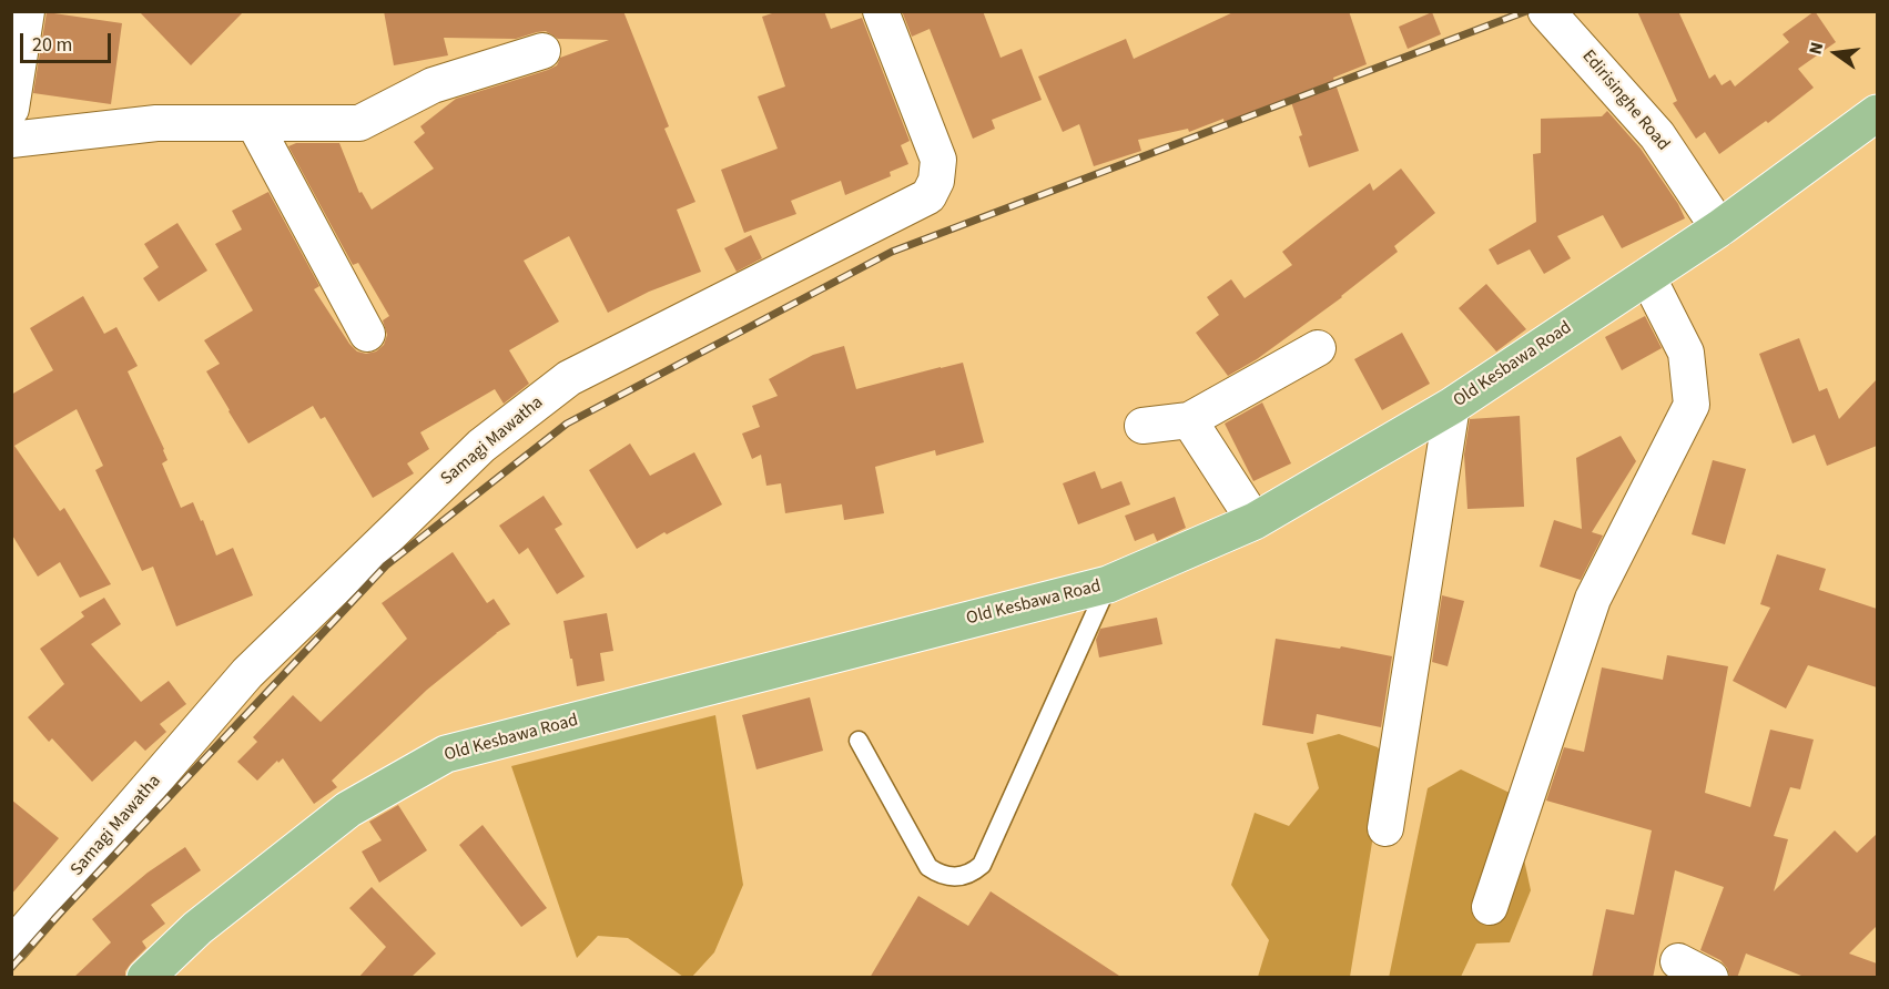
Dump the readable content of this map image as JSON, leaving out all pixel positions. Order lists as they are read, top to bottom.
{
  "streets": {
    "main road": ["Edirisinghe Road", "Old Kesbawa Road"],
    "street": ["Samagi Mawatha"]
  },
  "crossings": [
    ["Edirisinghe Road", "Old Kesbawa Road"]
  ],
  "scale_bar": "20 m",
  "north": "left"
}
